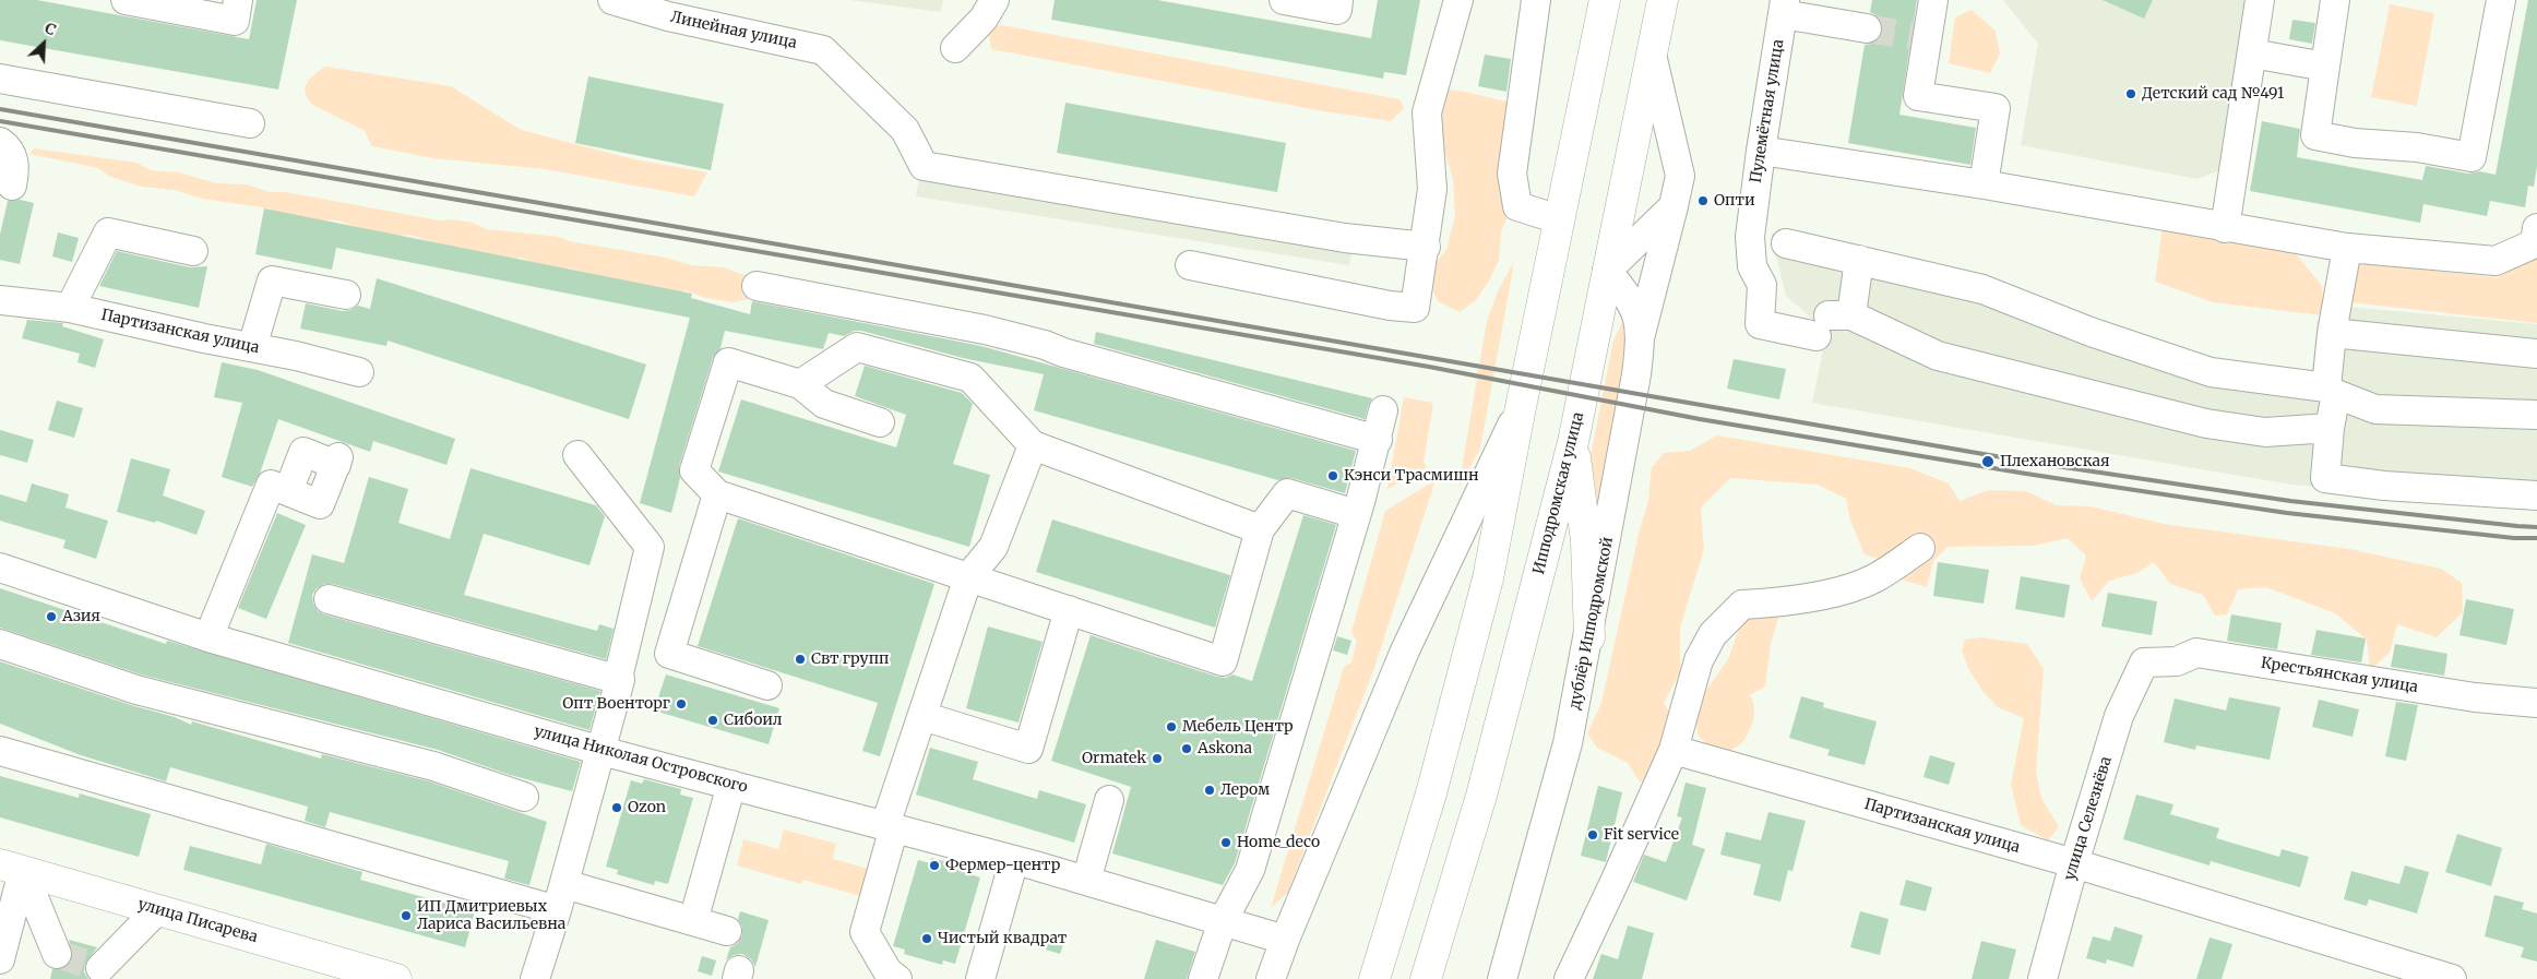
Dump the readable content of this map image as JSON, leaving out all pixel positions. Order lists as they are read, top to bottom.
{
  "streets": {
    "main road": ["Ипподромская улица", "улица Писарева"],
    "street": [
      "Линейная улица",
      "Пулемётная улица",
      "Партизанская улица",
      "дублёр Ипподромской",
      "Крестьянская улица",
      "улица Николая Островского",
      "улица Селезнёва"
    ]
  },
  "crossings": [
    ["Партизанская улица", "улица Селезнёва"],
    ["Ипподромская улица", "дублёр Ипподромской"],
    ["Крестьянская улица", "улица Селезнёва"]
  ],
  "places": [
    "Детский сад №491",
    "Опти",
    "Плехановская",
    "Кэнси Трасмишн",
    "Азия",
    "Свт групп",
    "Опт Военторг",
    "Сибоил",
    "Мебель Центр",
    "Askona",
    "Ormatek",
    "Лером",
    "Ozon",
    "Fit service",
    "Home_deco",
    "Фермер-центр",
    "ИП Дмитриевых Лариса Васильевна",
    "Чистый квадрат"
  ],
  "north": "top right"
}
